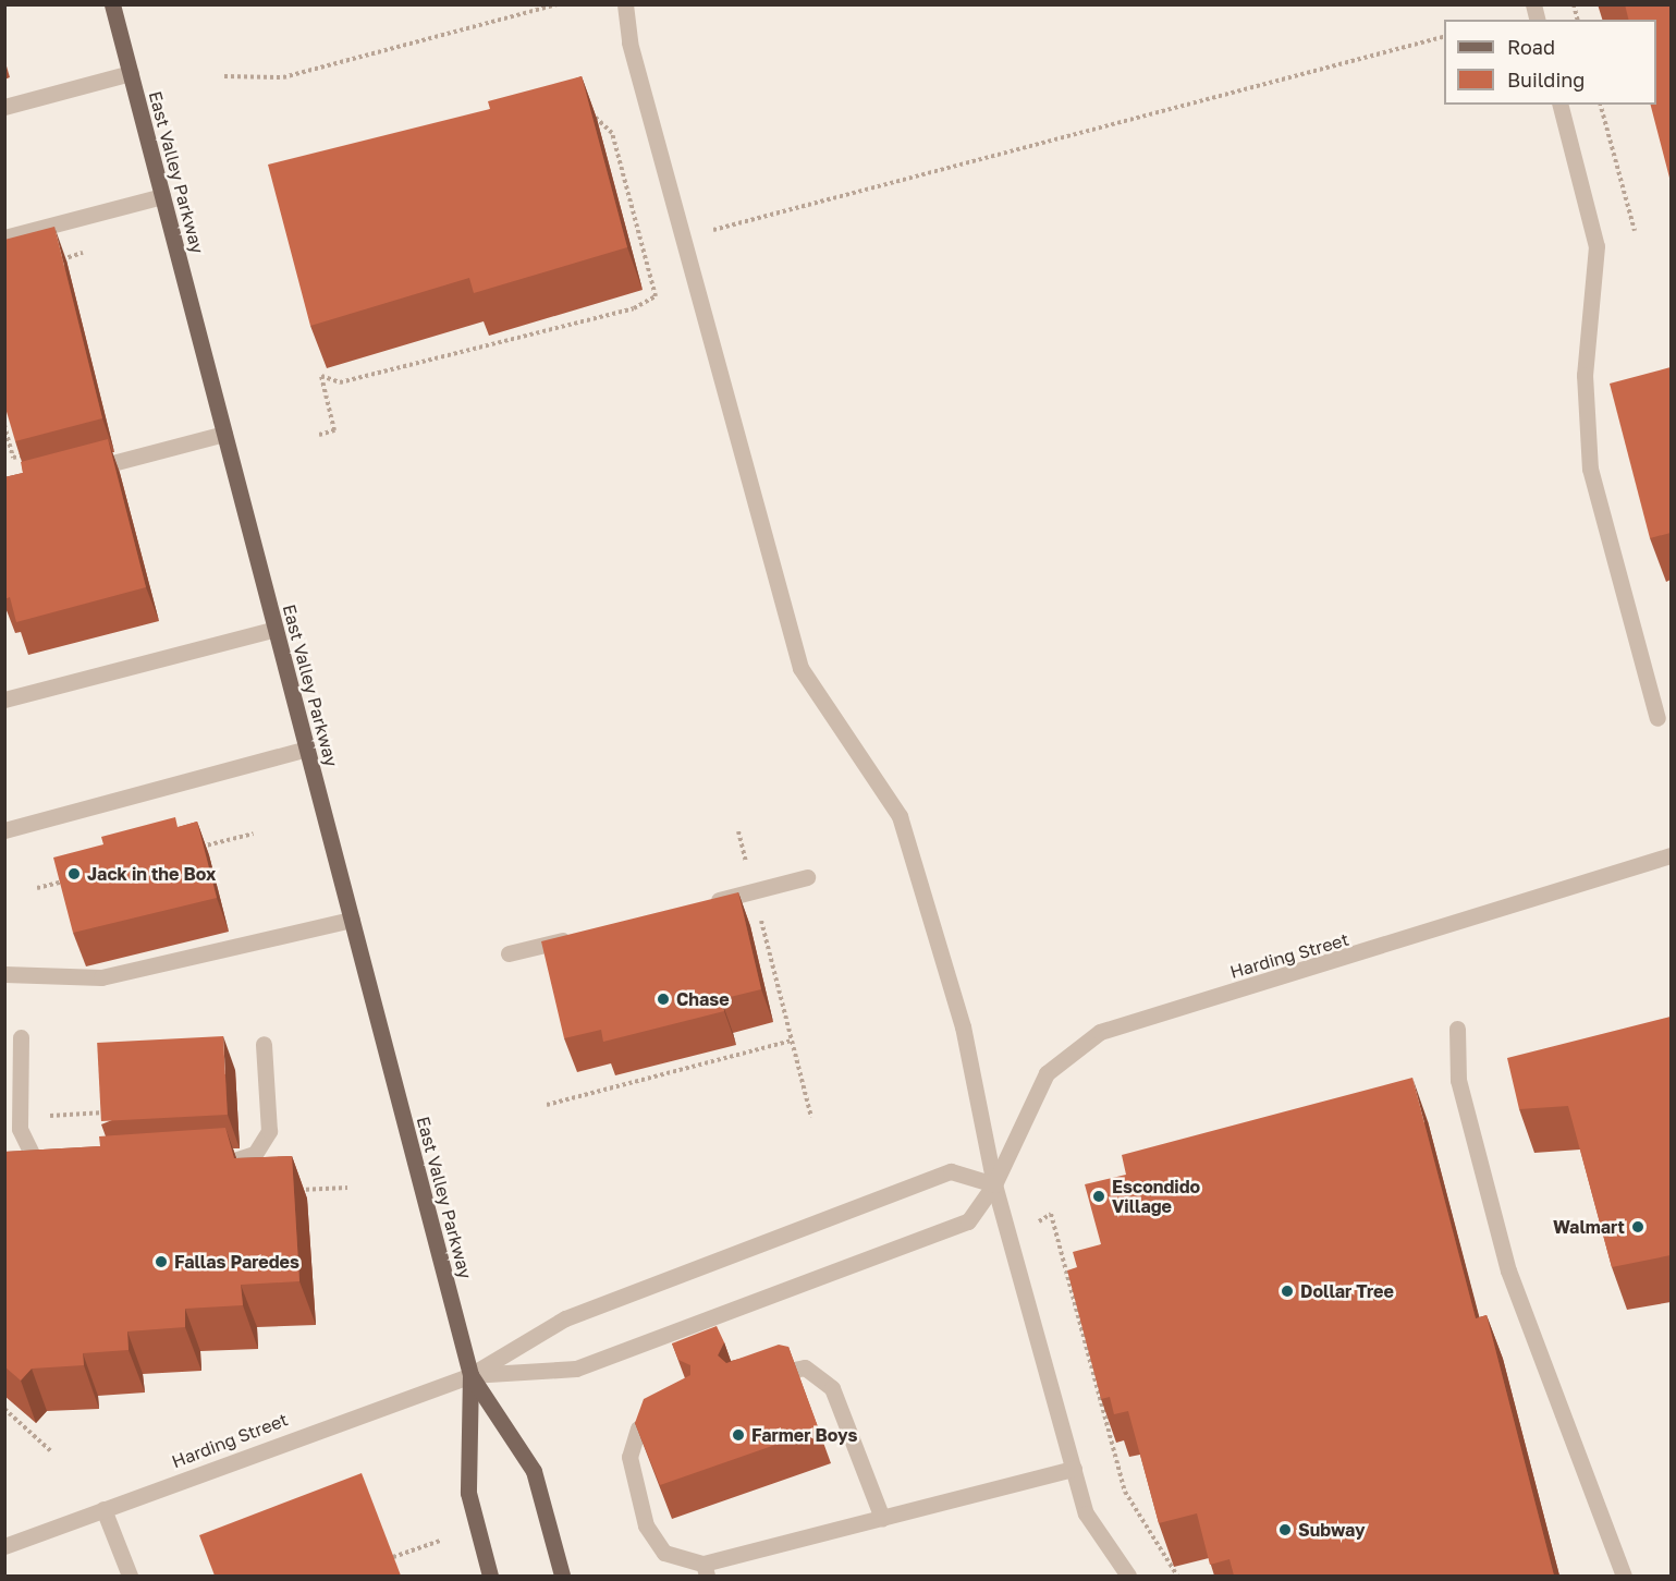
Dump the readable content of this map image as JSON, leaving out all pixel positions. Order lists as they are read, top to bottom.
{
  "streets": {
    "main road": ["East Valley Parkway"],
    "street": ["Harding Street"]
  },
  "crossings": [
    ["East Valley Parkway", "Harding Street"]
  ],
  "places": [
    "Jack in the Box",
    "Chase",
    "Escondido Village",
    "Walmart",
    "Fallas Paredes",
    "Dollar Tree",
    "Farmer Boys",
    "Subway"
  ],
  "legend": ["Road", "Building"]
}
